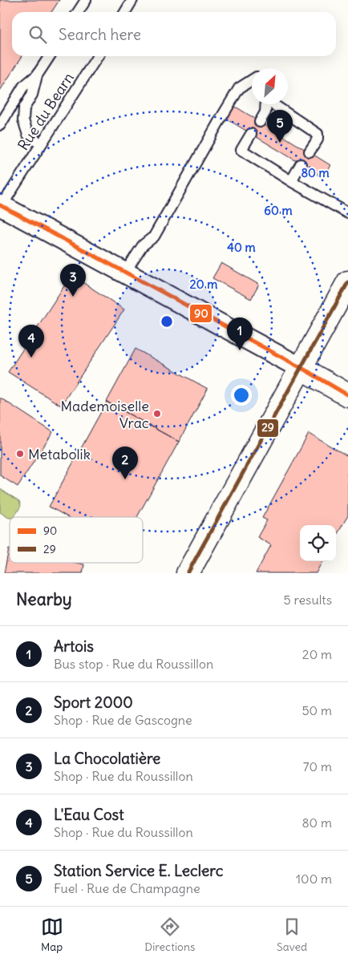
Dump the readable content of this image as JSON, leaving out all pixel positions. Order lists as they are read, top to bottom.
{
  "streets": {
    "lane": ["Rue du Bearn"]
  },
  "places": ["Mademoiselle Vrac", "Metabolik"],
  "lines": ["transit line 90", "transit line 29"],
  "legend": ["90", "29"],
  "north": "top right",
  "page": {
    "search": "Search here",
    "pins": [
      "5",
      "3",
      "1",
      "4",
      "2"
    ],
    "heading": ["Nearby", "5 results"],
    "list": [
      {
        "mark": "1",
        "name": "Artois",
        "note": "Bus stop · Rue du Roussillon",
        "value": "20 m"
      },
      {
        "mark": "2",
        "name": "Sport 2000",
        "note": "Shop · Rue de Gascogne",
        "value": "50 m"
      },
      {
        "mark": "3",
        "name": "La Chocolatière",
        "note": "Shop · Rue du Roussillon",
        "value": "70 m"
      },
      {
        "mark": "4",
        "name": "L'Eau Cost",
        "note": "Shop · Rue du Roussillon",
        "value": "80 m"
      },
      {
        "mark": "5",
        "name": "Station Service E. Leclerc",
        "note": "Fuel · Rue de Champagne",
        "value": "100 m"
      }
    ],
    "nav": ["Map", "Directions", "Saved"]
  },
  "rings": [
    "80 m",
    "60 m",
    "40 m",
    "20 m"
  ]
}
